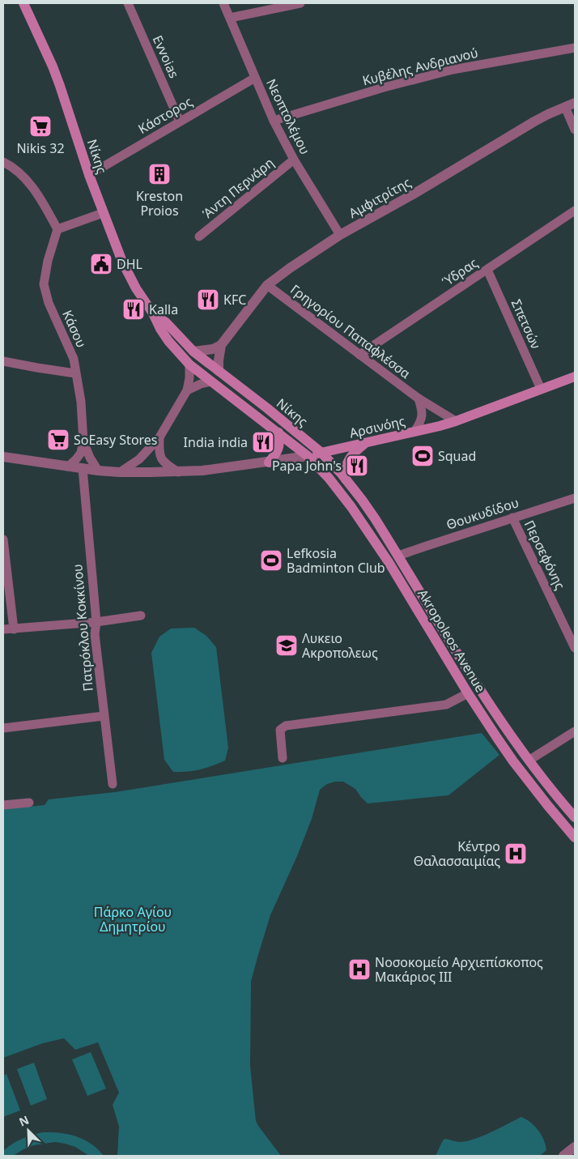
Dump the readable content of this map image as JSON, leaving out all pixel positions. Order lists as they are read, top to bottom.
{
  "streets": {
    "main road": ["Νίκης", "Αρσινόης", "Akropoleos Avenue"],
    "street": [
      "Evvoias",
      "Κυβέλης Ανδριανού",
      "Κάστορος",
      "Νεοπτολέμου",
      "Άντη Περνάρη",
      "Αμφιτρίτης",
      "Ύδρας",
      "Σπετσών",
      "Κάσου",
      "Γρηγορίου Παπαφλέσσα",
      "Θουκυδίδου",
      "Περσεφόνης",
      "Πατρόκλου Κοκκίνου"
    ]
  },
  "crossings": [
    ["Evvoias", "Κάστορος"],
    ["Κυβέλης Ανδριανού", "Νεοπτολέμου"],
    ["Κάστορος", "Νεοπτολέμου"],
    ["Κάστορος", "Νίκης"],
    ["Νεοπτολέμου", "Άντη Περνάρη"],
    ["Νεοπτολέμου", "Αμφιτρίτης"],
    ["Νίκης", "Αρσινόης"],
    ["Νίκης", "Akropoleos Avenue"],
    ["Αμφιτρίτης", "Γρηγορίου Παπαφλέσσα"],
    ["Ύδρας", "Σπετσών"],
    ["Ύδρας", "Γρηγορίου Παπαφλέσσα"],
    ["Σπετσών", "Αρσινόης"],
    ["Κάσου", "Αρσινόης"],
    ["Γρηγορίου Παπαφλέσσα", "Αρσινόης"],
    ["Αρσινόης", "Πατρόκλου Κοκκίνου"],
    ["Αρσινόης", "Akropoleos Avenue"],
    ["Θουκυδίδου", "Περσεφόνης"],
    ["Θουκυδίδου", "Akropoleos Avenue"]
  ],
  "parks": ["Πάρκο Αγίου Δημητρίου"],
  "places": {
    "supermarket": ["Nikis 32", "SoEasy Stores"],
    "building": ["Kreston Proios"],
    "public building": ["DHL"],
    "restaurant": [
      "KFC",
      "Kalla",
      "India india",
      "Papa John's"
    ],
    "sports": ["Squad", "Lefkosia Badminton Club"],
    "school or university": ["Λυκειο Ακροπολεως"],
    "hospital": ["Κέντρο Θαλασσαιμίας", "Νοσοκομείο Αρχιεπίσκοπος Μακάριος ΙΙΙ"]
  },
  "north": "top left"
}
